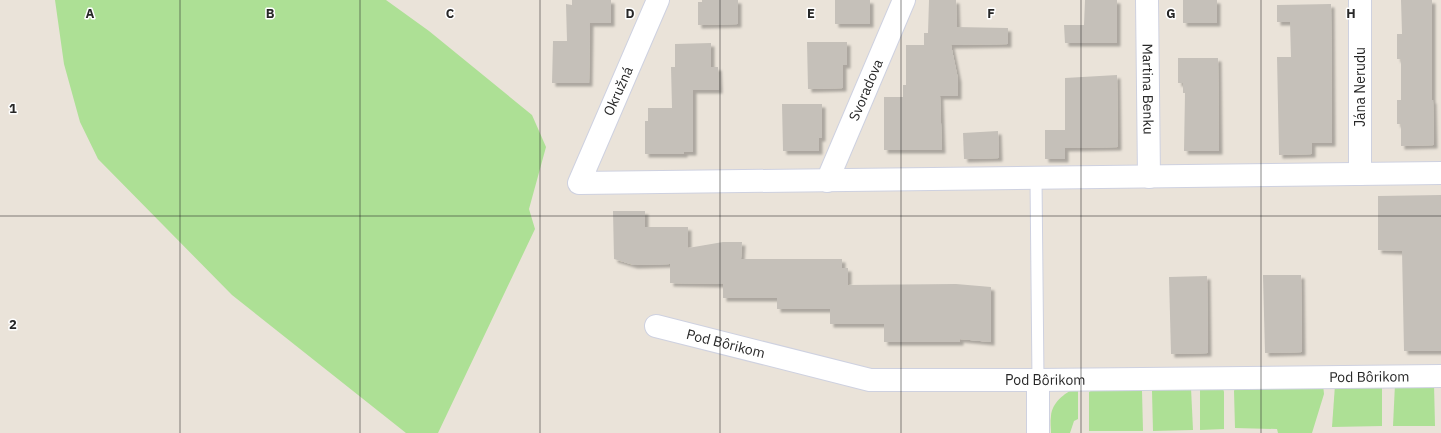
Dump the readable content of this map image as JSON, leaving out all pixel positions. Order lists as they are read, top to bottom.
{
  "streets": {
    "street": [
      "Jána Nerudu",
      "Martina Benku",
      "Svoradova",
      "Okružná",
      "Pod Bôrikom"
    ]
  },
  "crossings": [
    ["Svoradova", "Okružná"]
  ],
  "grid": {
    "columns": [
      "A",
      "B",
      "C",
      "D",
      "E",
      "F",
      "G",
      "H"
    ],
    "rows": ["1", "2"]
  }
}
